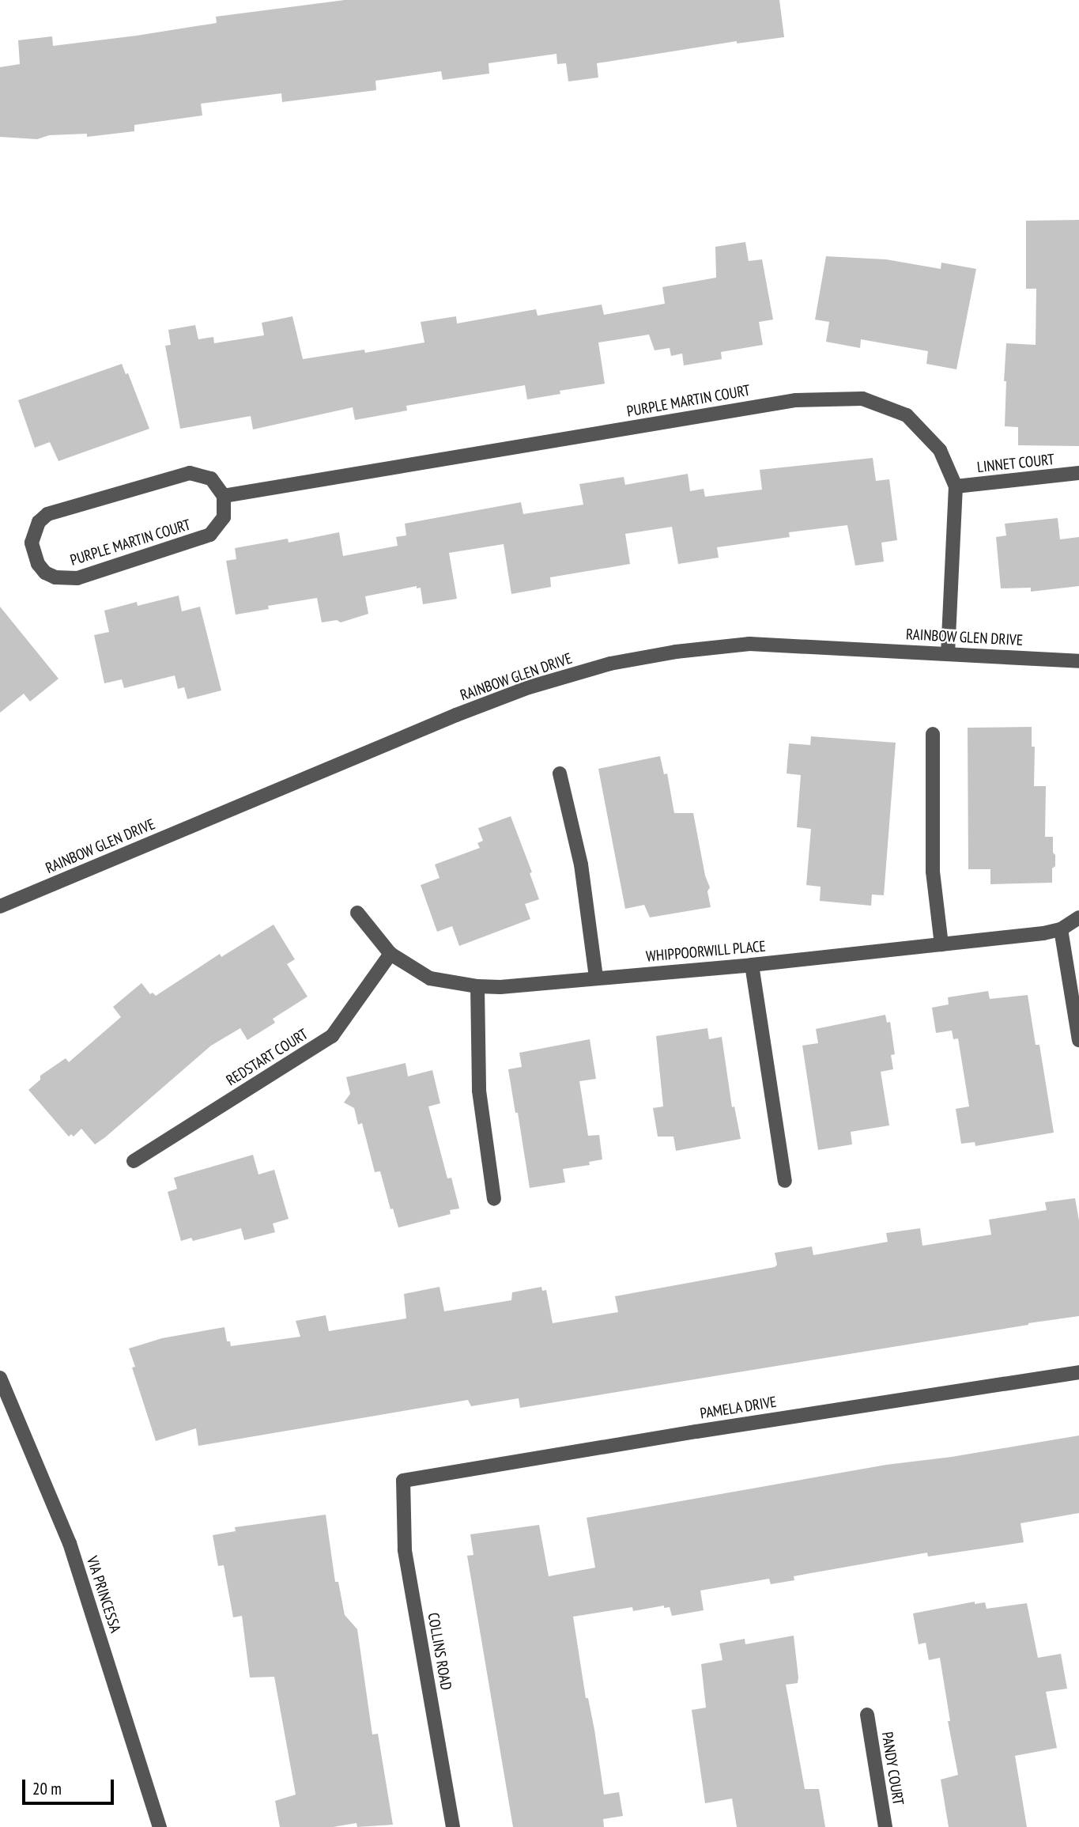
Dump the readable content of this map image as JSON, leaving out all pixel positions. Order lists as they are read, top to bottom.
{
  "streets": {
    "street": [
      "PURPLE MARTIN COURT",
      "LINNET COURT",
      "RAINBOW GLEN DRIVE",
      "WHIPPOORWILL PLACE",
      "REDSTART COURT",
      "PAMELA DRIVE",
      "VIA PRINCESSA",
      "COLLINS ROAD",
      "PANDY COURT"
    ]
  },
  "crossings": [
    ["PURPLE MARTIN COURT", "LINNET COURT"],
    ["PURPLE MARTIN COURT", "RAINBOW GLEN DRIVE"],
    ["WHIPPOORWILL PLACE", "REDSTART COURT"],
    ["PAMELA DRIVE", "COLLINS ROAD"]
  ],
  "scale_bar": "20 m"
}
